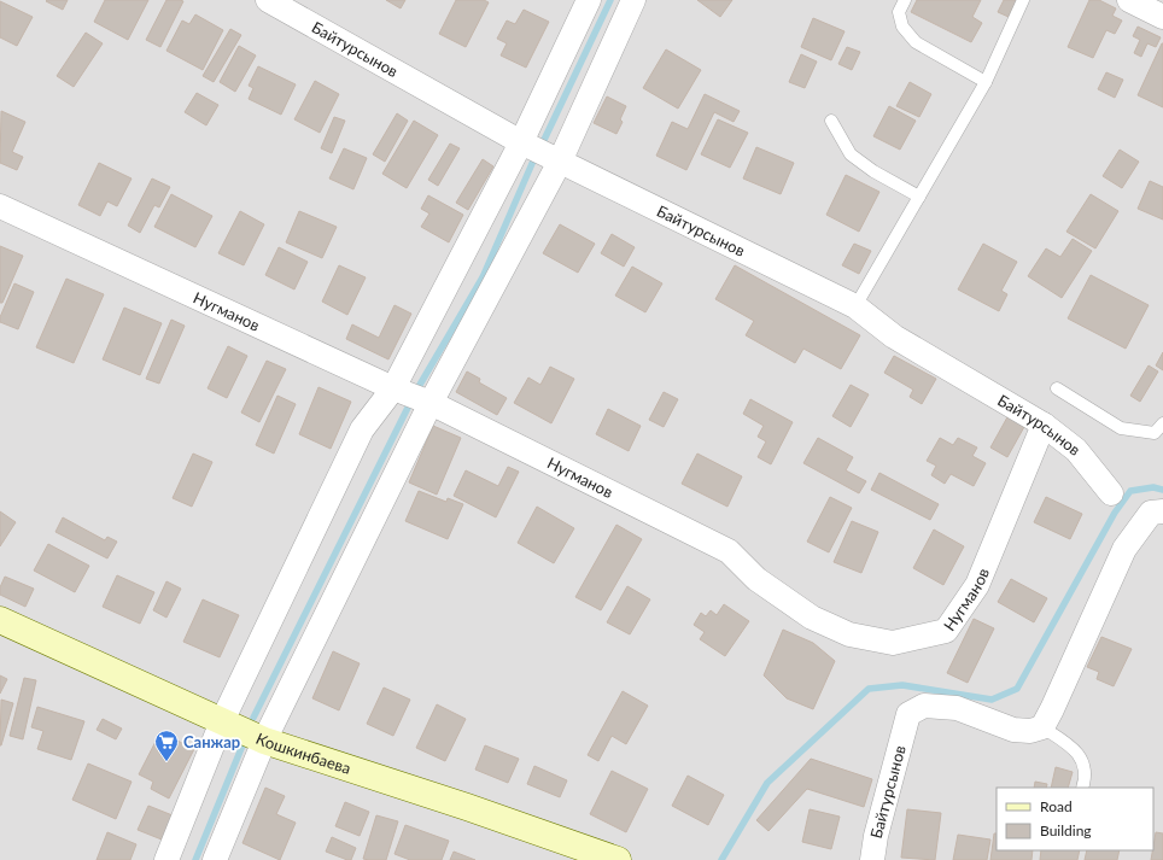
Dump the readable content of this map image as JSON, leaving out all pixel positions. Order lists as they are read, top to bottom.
{
  "streets": {
    "main road": ["Кошкинбаева"],
    "street": ["Байтурсынов", "Нугманов"]
  },
  "crossings": [
    ["Байтурсынов", "Нугманов"]
  ],
  "places": {
    "supermarket": ["Санжар"]
  },
  "legend": ["Road", "Building"]
}
